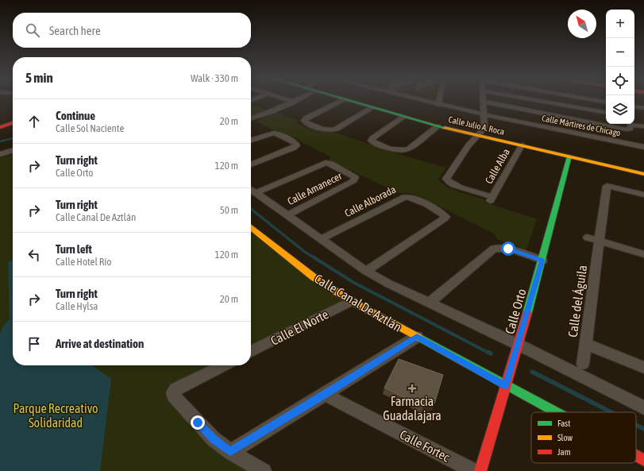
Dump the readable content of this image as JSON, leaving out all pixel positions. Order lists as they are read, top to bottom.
{
  "streets": {
    "street": [
      "Calle Julio A. Roca",
      "Calle Mártires de Chicago",
      "Calle Alba",
      "Calle Amanecer",
      "Calle Alborada",
      "Calle del Águila",
      "Calle Canal De Aztlán",
      "Calle Orto",
      "Calle El Norte",
      "Calle Fortec"
    ]
  },
  "crossings": [
    ["Calle Julio A. Roca", "Calle Alba"],
    ["Calle Julio A. Roca", "Calle Orto"],
    ["Calle Canal De Aztlán", "Calle Orto"],
    ["Calle Canal De Aztlán", "Calle El Norte"]
  ],
  "parks": ["Parque Recreativo Solidaridad"],
  "places": {
    "health": ["Farmacia Guadalajara"]
  },
  "legend": ["Fast", "Slow", "Jam"],
  "north": "top left",
  "page": {
    "map_buttons": ["+", "−"],
    "search": "Search here",
    "heading": ["5 min", "Walk · 330 m"],
    "list": [
      ["Continue", "Calle Sol Naciente", "20 m"],
      ["Turn right", "Calle Orto", "120 m"],
      ["Turn right", "Calle Canal De Aztlán", "50 m"],
      ["Turn left", "Calle Hotel Río", "120 m"],
      ["Turn right", "Calle Hylsa", "20 m"],
      "Arrive at destination"
    ]
  }
}
